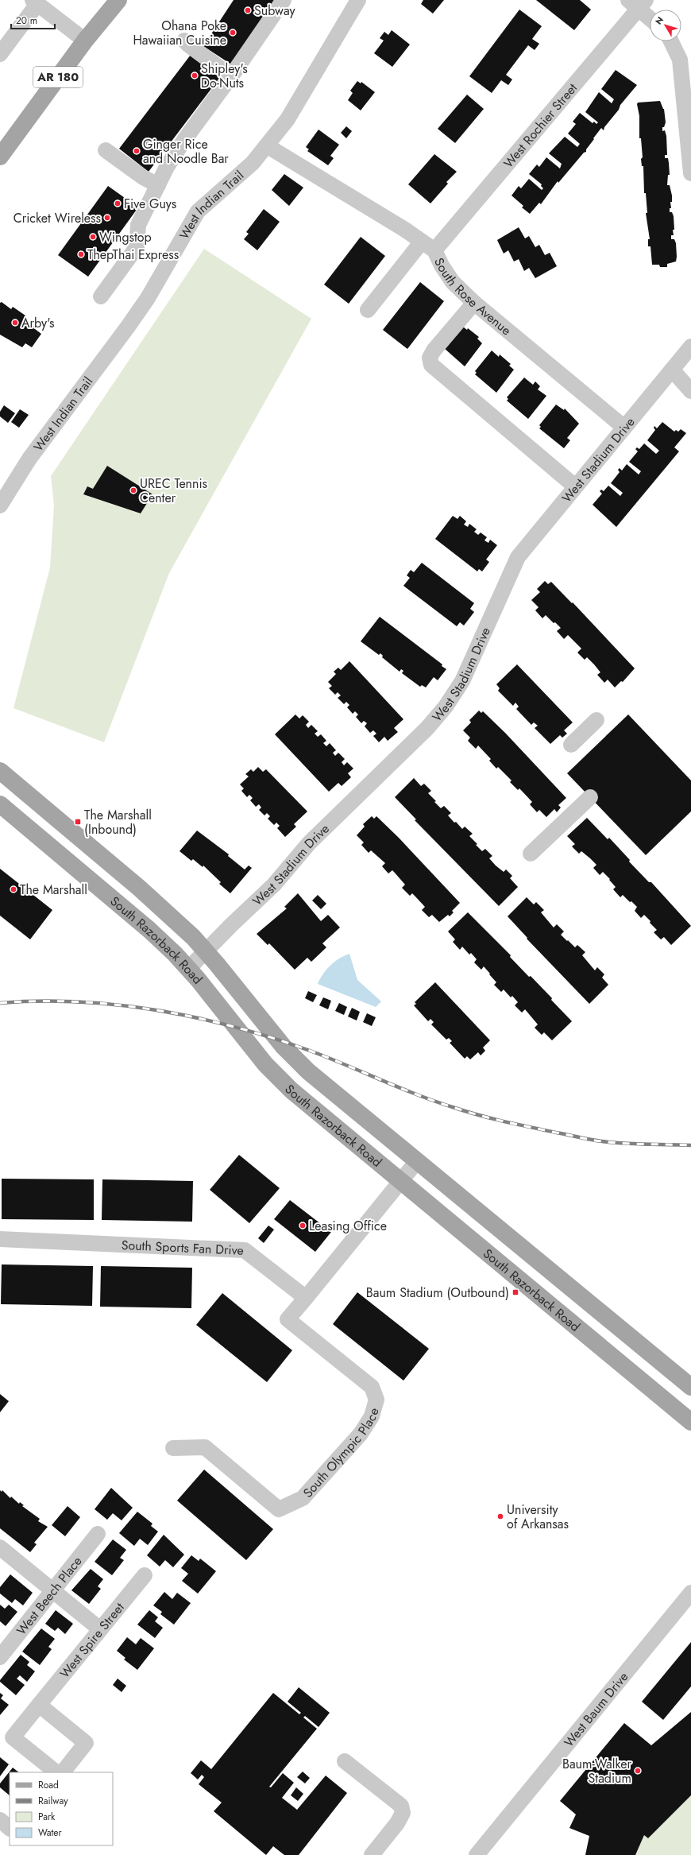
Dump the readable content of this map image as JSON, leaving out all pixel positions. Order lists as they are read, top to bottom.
{
  "streets": {
    "main road": ["AR 180", "South Razorback Road"],
    "street": [
      "West Rochier Street",
      "West Indian Trail",
      "South Rose Avenue",
      "West Stadium Drive",
      "South Sports Fan Drive",
      "South Olympic Place",
      "West Beech Place",
      "West Spire Street",
      "West Baum Drive"
    ]
  },
  "crossings": [
    ["West Rochier Street", "South Rose Avenue"],
    ["West Indian Trail", "South Rose Avenue"],
    ["South Rose Avenue", "West Stadium Drive"],
    ["West Stadium Drive", "South Razorback Road"],
    ["South Sports Fan Drive", "South Olympic Place"]
  ],
  "places": {
    "other": [
      "Subway",
      "Ohana Poke Hawaiian Cuisine",
      "Shipley's Do-Nuts",
      "Ginger Rice and Noodle Bar",
      "Five Guys",
      "Cricket Wireless",
      "Wingstop",
      "ThepThai Express",
      "Arby's",
      "UREC Tennis Center",
      "The Marshall",
      "Leasing Office",
      "University of Arkansas",
      "Baum-Walker Stadium"
    ],
    "transit": ["The Marshall (Inbound)", "Baum Stadium (Outbound)"]
  },
  "legend": [
    "Road",
    "Railway",
    "Park",
    "Water"
  ],
  "scale_bar": "20 m",
  "north": "top left"
}
